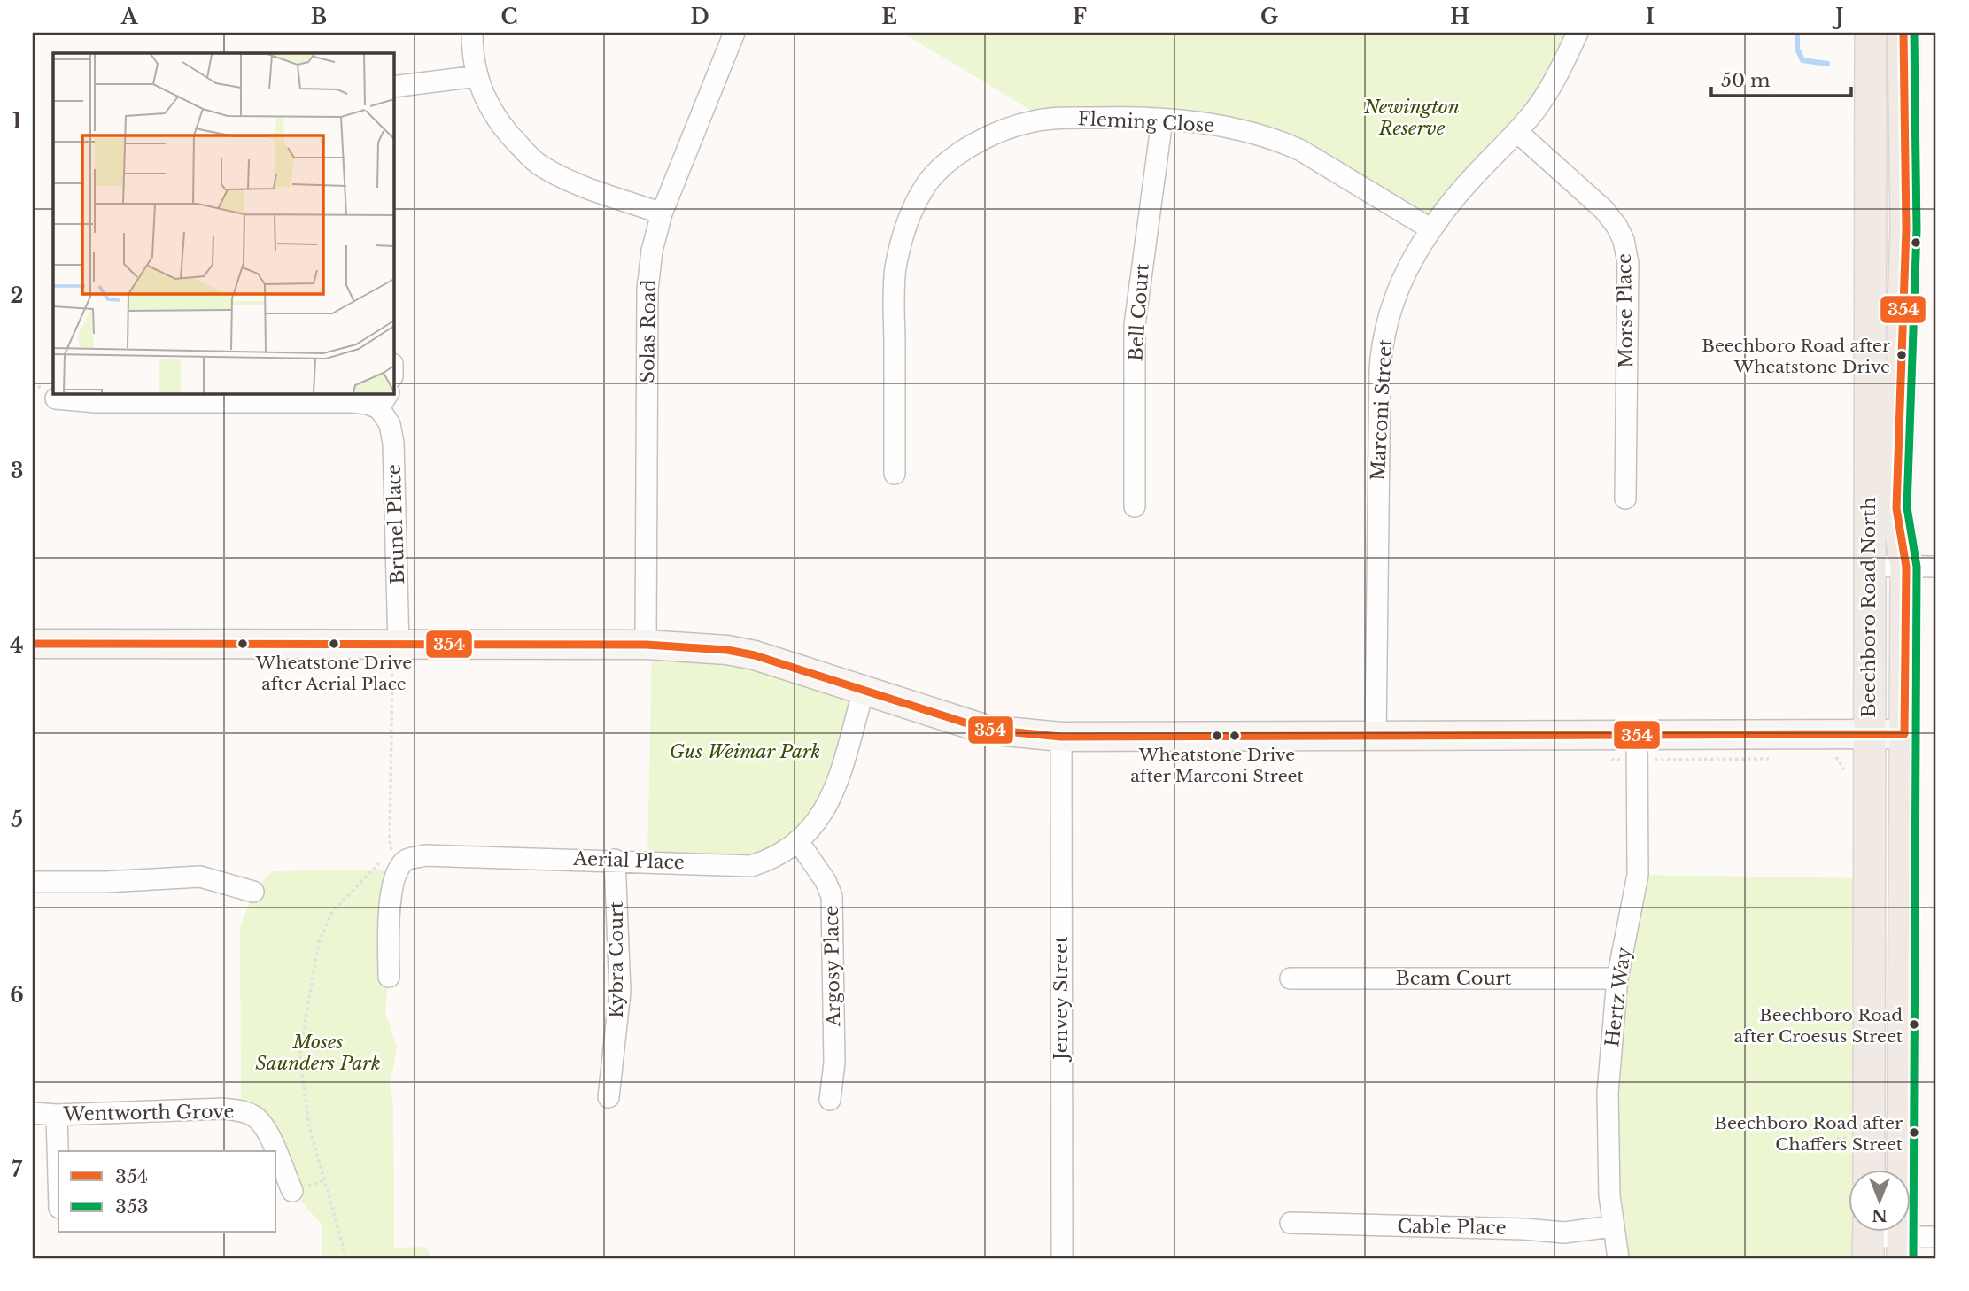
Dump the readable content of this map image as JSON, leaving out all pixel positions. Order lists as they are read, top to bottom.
{
  "streets": {
    "main road": ["Beechboro Road North"],
    "street": [
      "Fleming Close",
      "Morse Place",
      "Bell Court",
      "Solas Road",
      "Marconi Street",
      "Brunel Place",
      "Aerial Place",
      "Kybra Court",
      "Argosy Place",
      "Beam Court",
      "Hertz Way",
      "Jenvey Street",
      "Wentworth Grove",
      "Cable Place"
    ]
  },
  "crossings": [
    ["Fleming Close", "Bell Court"],
    ["Fleming Close", "Marconi Street"],
    ["Morse Place", "Marconi Street"],
    ["Aerial Place", "Kybra Court"],
    ["Aerial Place", "Argosy Place"],
    ["Beam Court", "Hertz Way"],
    ["Hertz Way", "Cable Place"]
  ],
  "parks": ["Newington Reserve", "Gus Weimar Park", "Moses Saunders Park"],
  "places": [
    "Beechboro Road after Wheatstone Drive",
    "Wheatstone Drive after Aerial Place",
    "Wheatstone Drive after Marconi Street",
    "Beechboro Road after Croesus Street",
    "Beechboro Road after Chaffers Street"
  ],
  "lines": ["transit line 354", "transit line 353"],
  "legend": ["354", "353"],
  "scale_bar": "50 m",
  "north": "bottom",
  "grid": {
    "columns": [
      "A",
      "B",
      "C",
      "D",
      "E",
      "F",
      "G",
      "H",
      "I",
      "J"
    ],
    "rows": [
      "1",
      "2",
      "3",
      "4",
      "5",
      "6",
      "7"
    ]
  }
}
